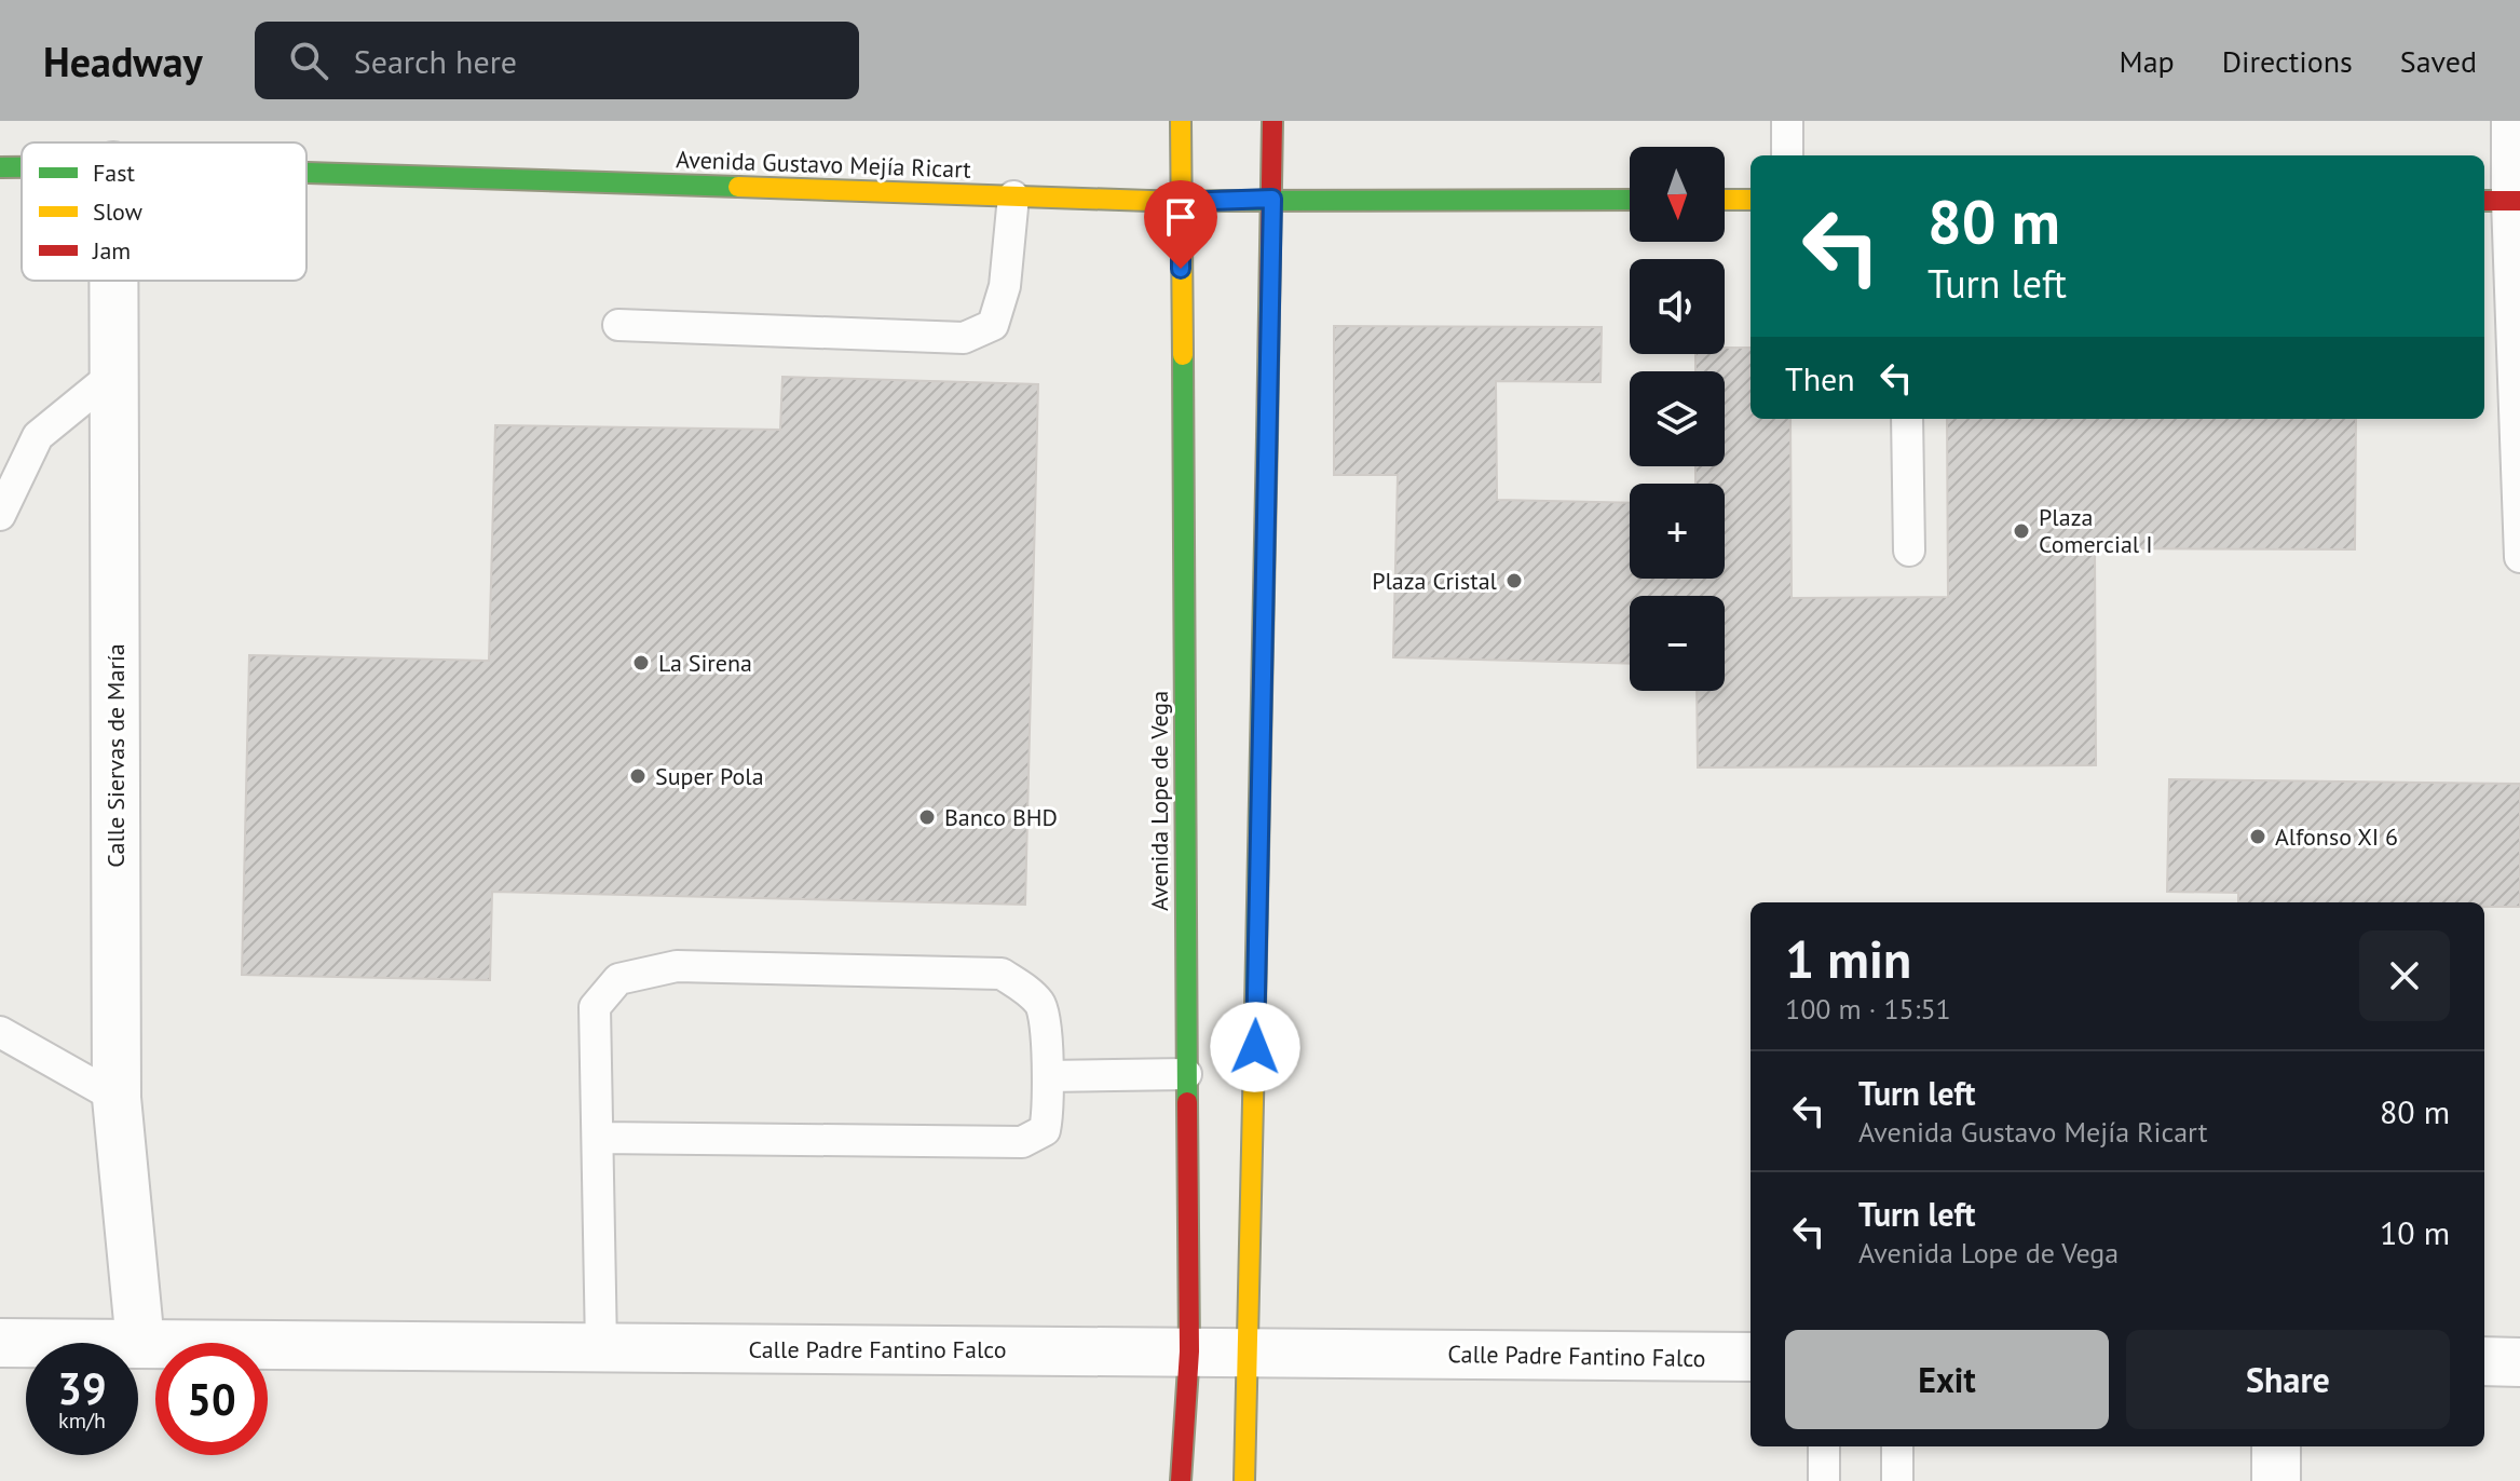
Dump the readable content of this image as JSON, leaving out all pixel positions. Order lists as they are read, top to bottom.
{
  "streets": {
    "main road": ["Avenida Gustavo Mejía Ricart", "Avenida Lope de Vega"],
    "street": ["Calle Siervas de María", "Calle Padre Fantino Falco"]
  },
  "crossings": [
    ["Avenida Gustavo Mejía Ricart", "Avenida Lope de Vega"],
    ["Calle Siervas de María", "Calle Padre Fantino Falco"],
    ["Avenida Lope de Vega", "Calle Padre Fantino Falco"]
  ],
  "places": [
    "Plaza Comercial I",
    "Plaza Cristal",
    "La Sirena",
    "Super Pola",
    "Banco BHD",
    "Alfonso XI 6"
  ],
  "legend": ["Fast", "Slow", "Jam"],
  "north": "bottom",
  "page": {
    "header": "Headway",
    "search": "Search here",
    "nav": ["Map", "Directions", "Saved"],
    "map_buttons": ["+", "−"],
    "turn": ["80 m", "Turn left"],
    "then": "Then",
    "heading": ["1 min", "100 m · 15:51"],
    "list": [
      {
        "name": "Turn left",
        "note": "Avenida Gustavo Mejía Ricart",
        "value": "80 m"
      },
      {
        "name": "Turn left",
        "note": "Avenida Lope de Vega",
        "value": "10 m"
      }
    ],
    "buttons": ["Exit", "Share"],
    "speed": "39 km/h",
    "limit": "50"
  }
}
